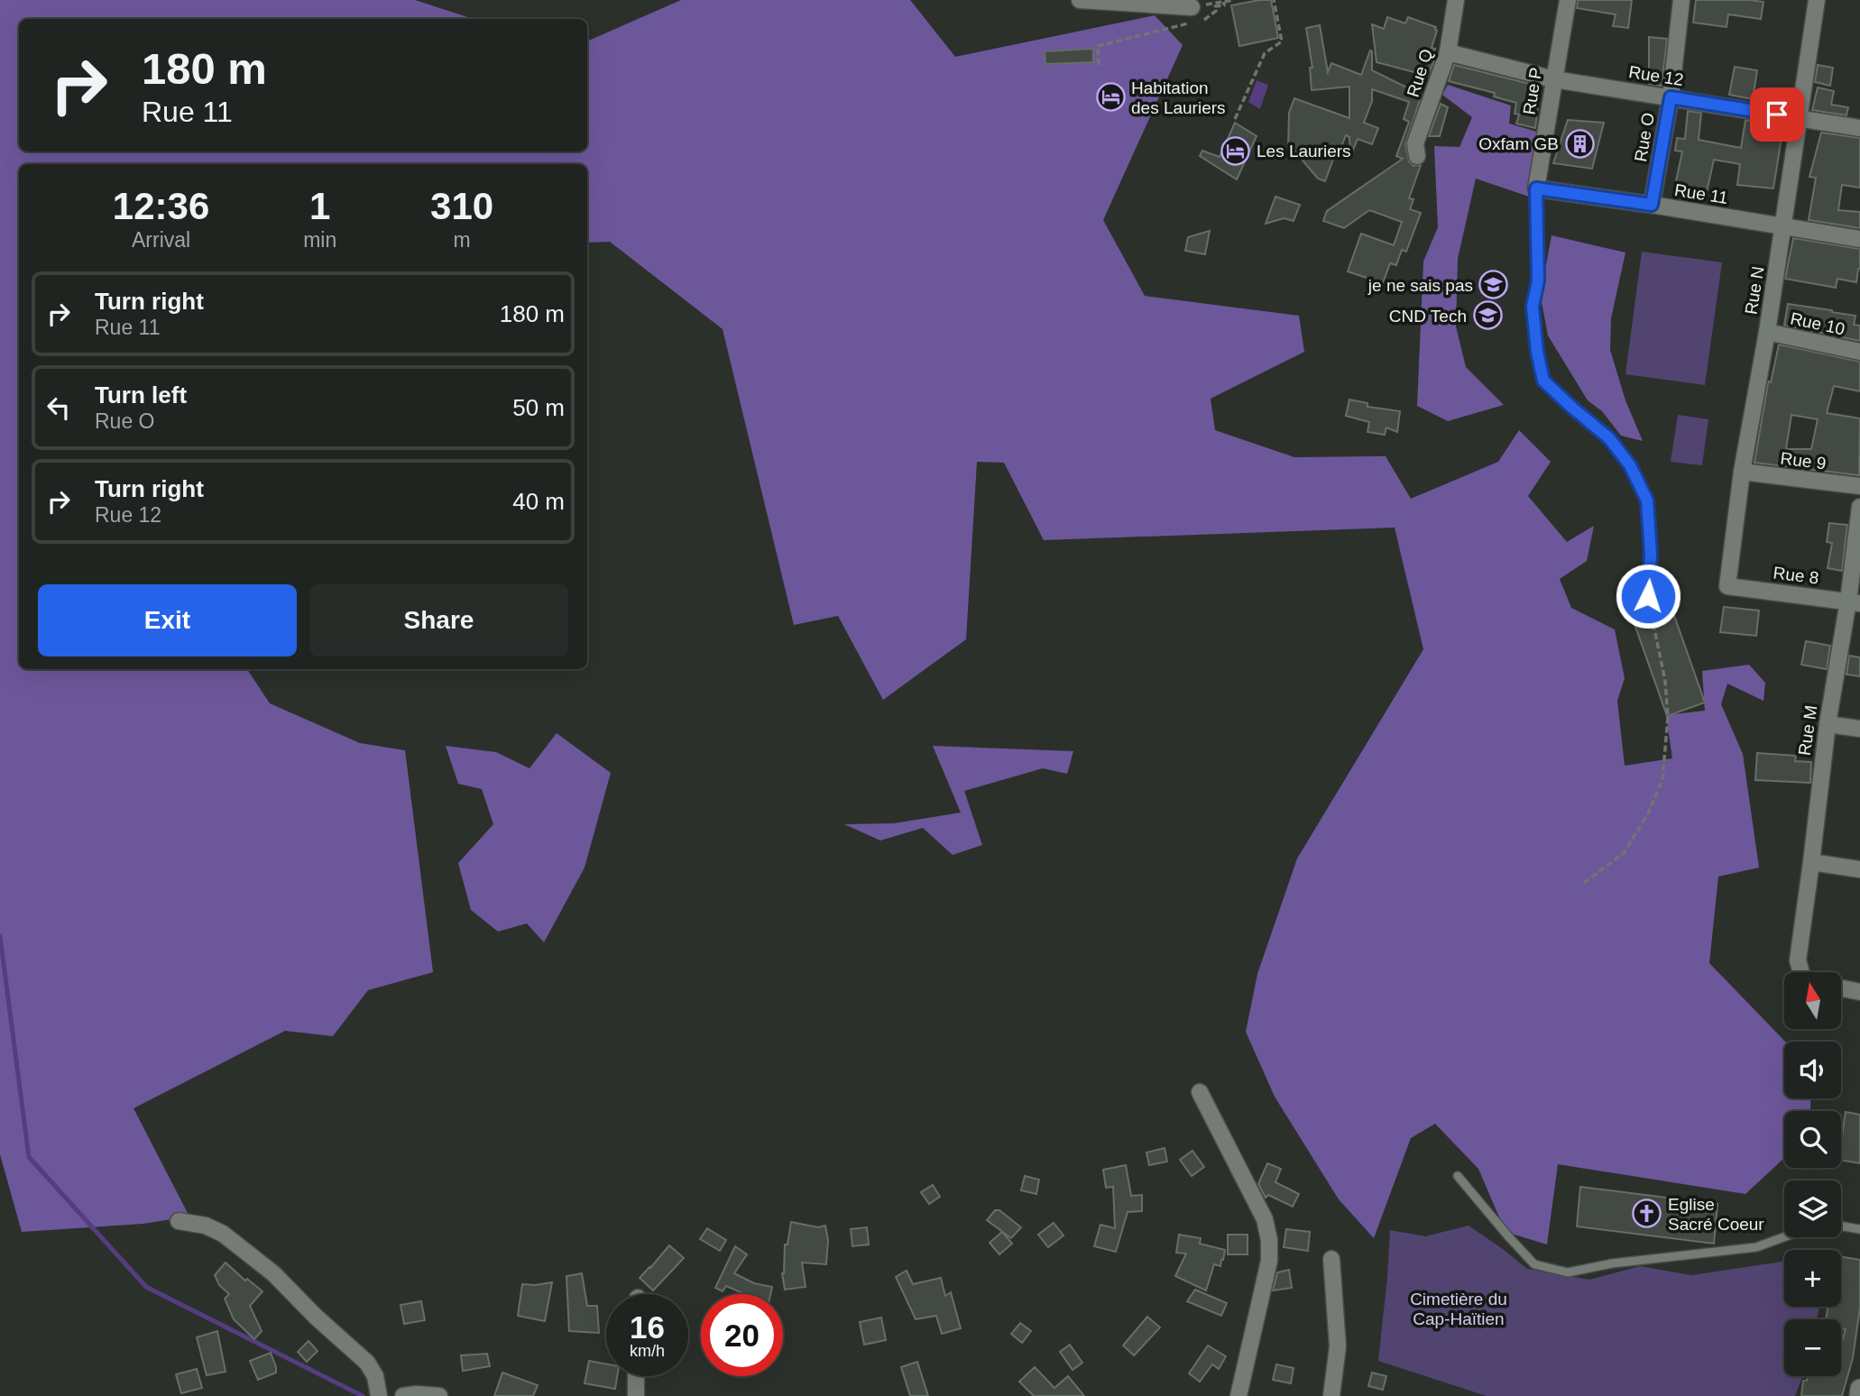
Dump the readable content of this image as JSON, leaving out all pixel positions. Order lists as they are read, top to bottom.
{
  "streets": {
    "street": [
      "Rue Q",
      "Rue 12",
      "Rue P",
      "Rue O",
      "Rue 11",
      "Rue N",
      "Rue 10",
      "Rue 9",
      "Rue 8",
      "Rue M"
    ]
  },
  "crossings": [
    ["Rue Q", "Rue 12"],
    ["Rue 12", "Rue P"],
    ["Rue 12", "Rue O"],
    ["Rue 12", "Rue N"],
    ["Rue P", "Rue 11"],
    ["Rue O", "Rue 11"],
    ["Rue 11", "Rue N"],
    ["Rue N", "Rue 10"],
    ["Rue N", "Rue 9"],
    ["Rue N", "Rue 8"],
    ["Rue 8", "Rue M"]
  ],
  "parks": ["Cimetière du Cap-Haïtien"],
  "places": {
    "hotel": ["Habitation des Lauriers", "Les Lauriers"],
    "building": ["Oxfam GB"],
    "school or university": ["je ne sais pas", "CND Tech"],
    "church": ["Eglise Sacré Coeur"]
  },
  "north": "top",
  "page": {
    "turn": ["180 m", "Rue 11"],
    "eta": [
      "12:36",
      "Arrival",
      "1",
      "min",
      "310",
      "m"
    ],
    "list": [
      {
        "name": "Turn right",
        "note": "Rue 11",
        "value": "180 m"
      },
      {
        "name": "Turn left",
        "note": "Rue O",
        "value": "50 m"
      },
      {
        "name": "Turn right",
        "note": "Rue 12",
        "value": "40 m"
      }
    ],
    "buttons": ["Exit", "Share"],
    "map_buttons": ["+", "−"],
    "speed": "16 km/h",
    "limit": "20"
  }
}
